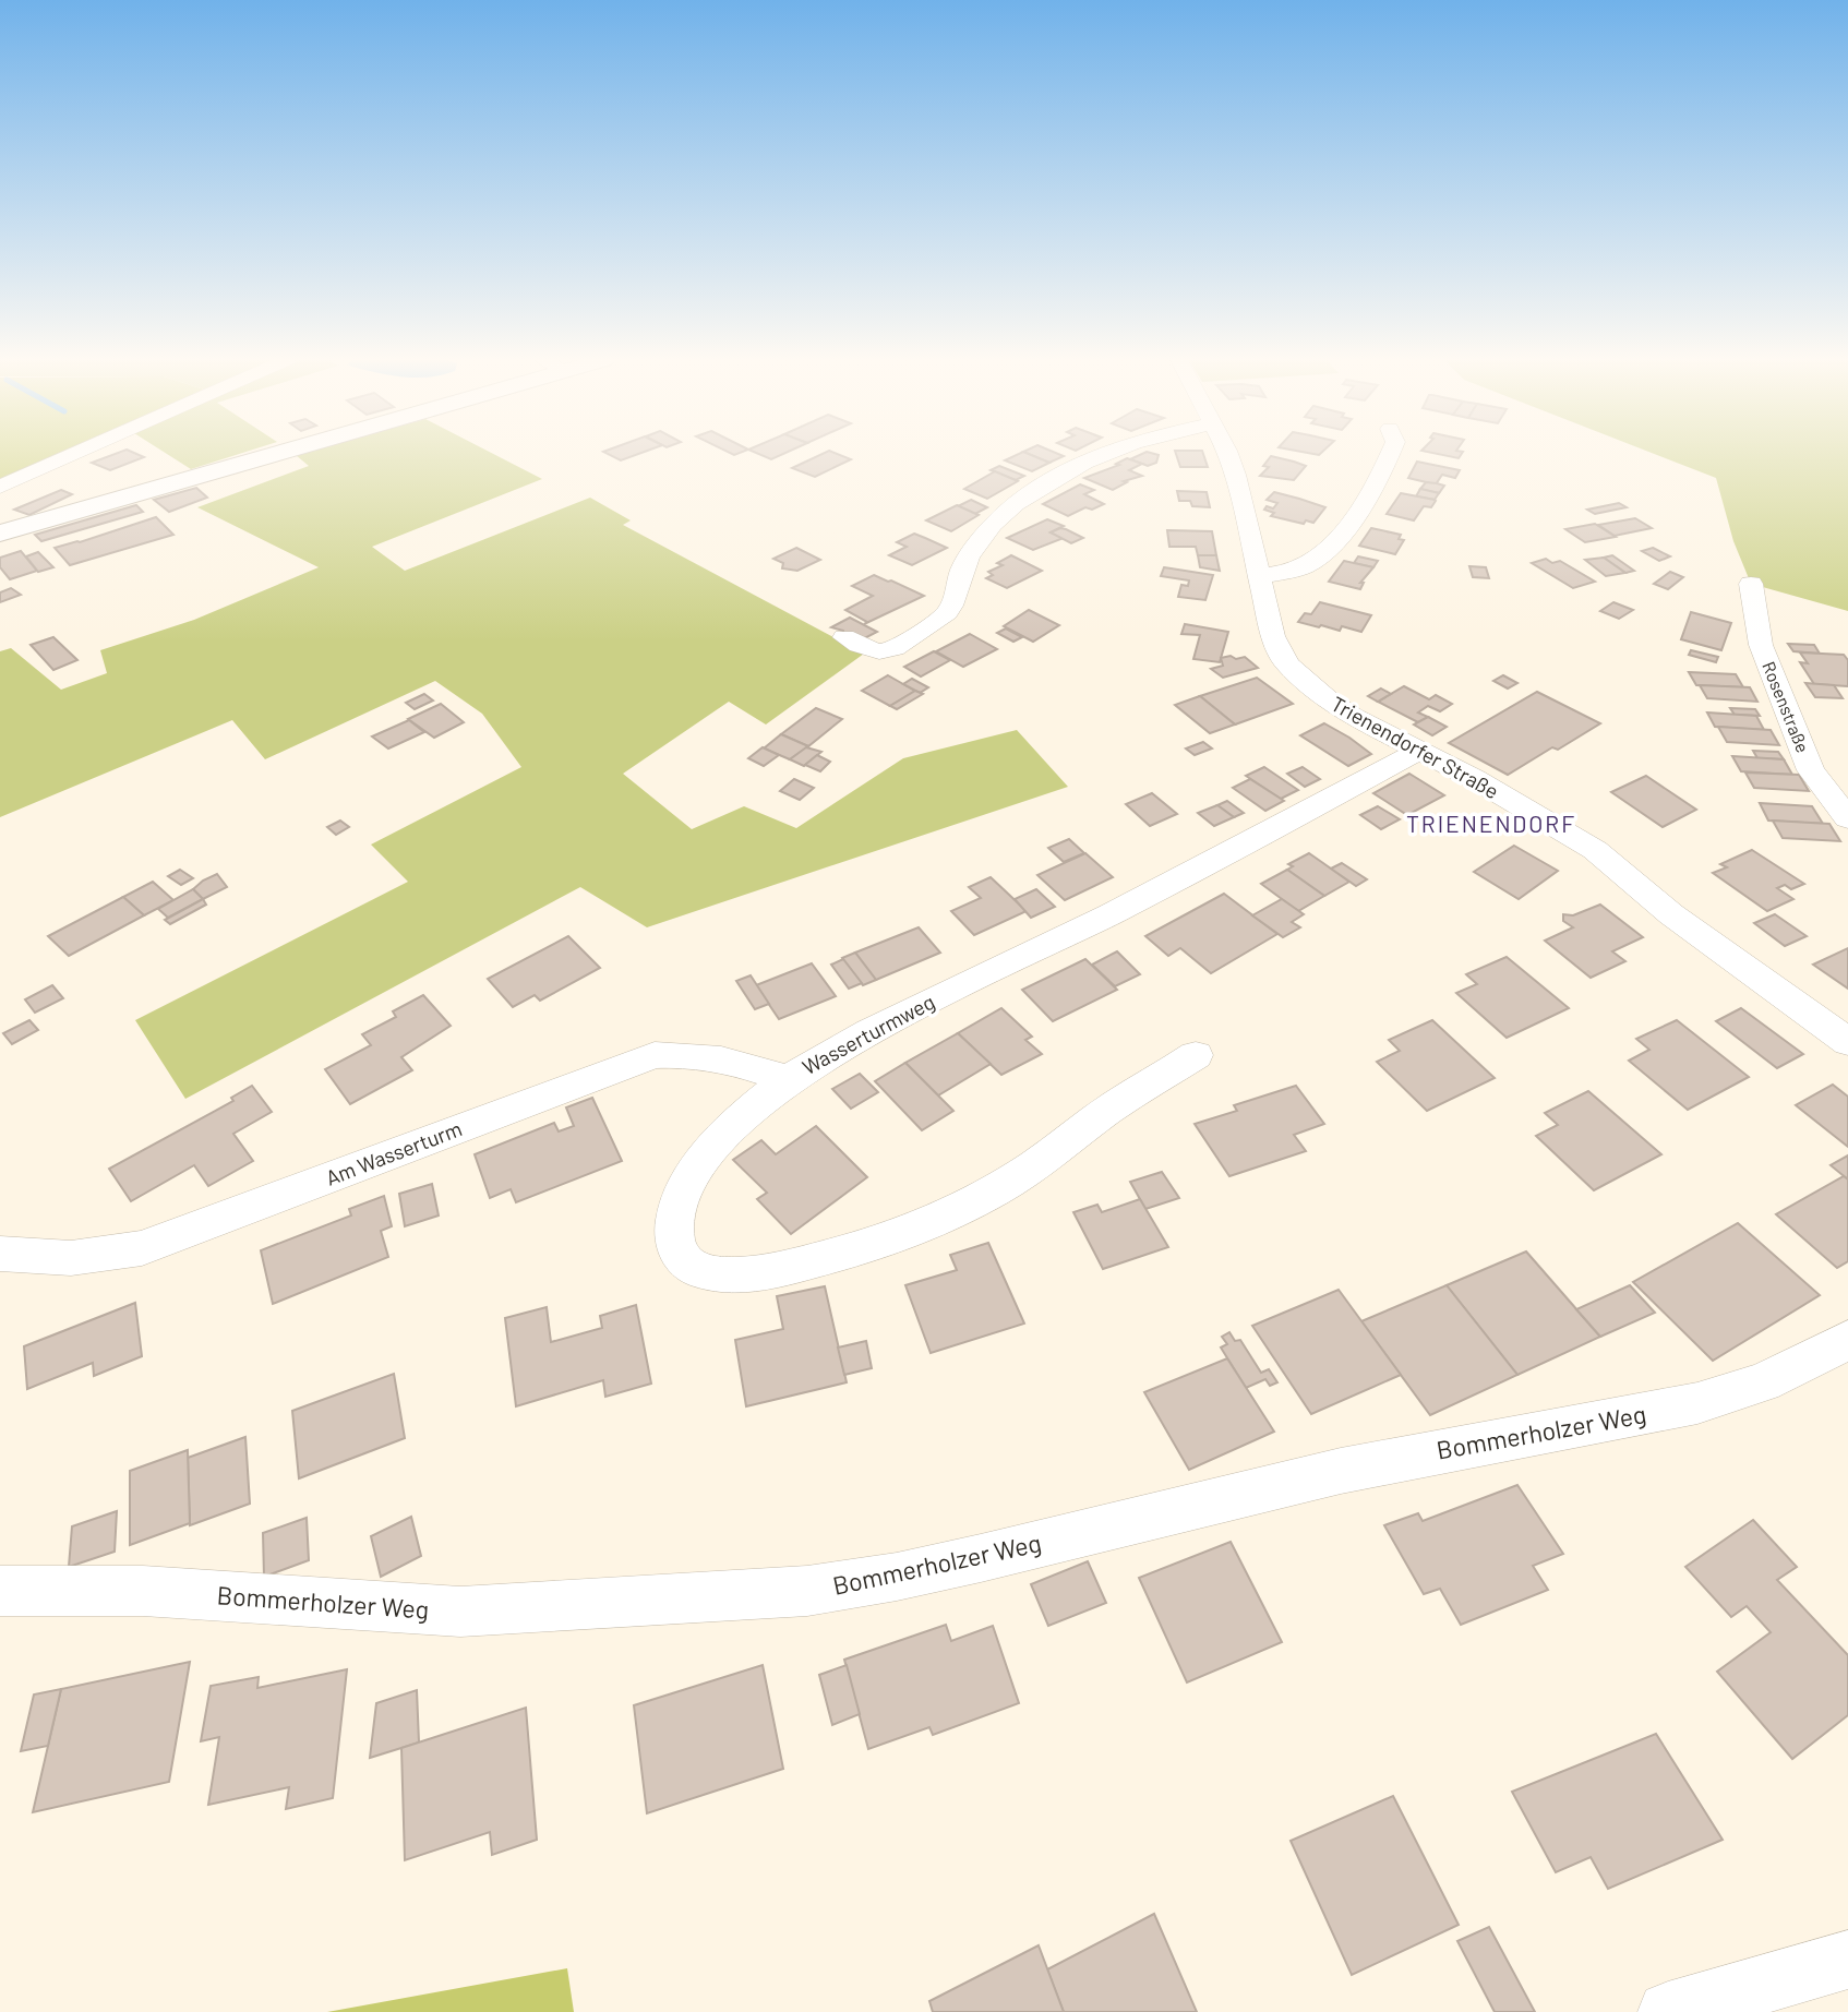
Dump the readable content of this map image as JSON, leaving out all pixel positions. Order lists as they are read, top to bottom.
{
  "streets": {
    "street": [
      "Rosenstraße",
      "Trienendorfer Straße",
      "Wasserturmweg",
      "Am Wasserturm",
      "Bommerholzer Weg"
    ]
  },
  "crossings": [
    ["Trienendorfer Straße", "Wasserturmweg"],
    ["Wasserturmweg", "Am Wasserturm"]
  ],
  "districts": ["TRIENENDORF"]
}
